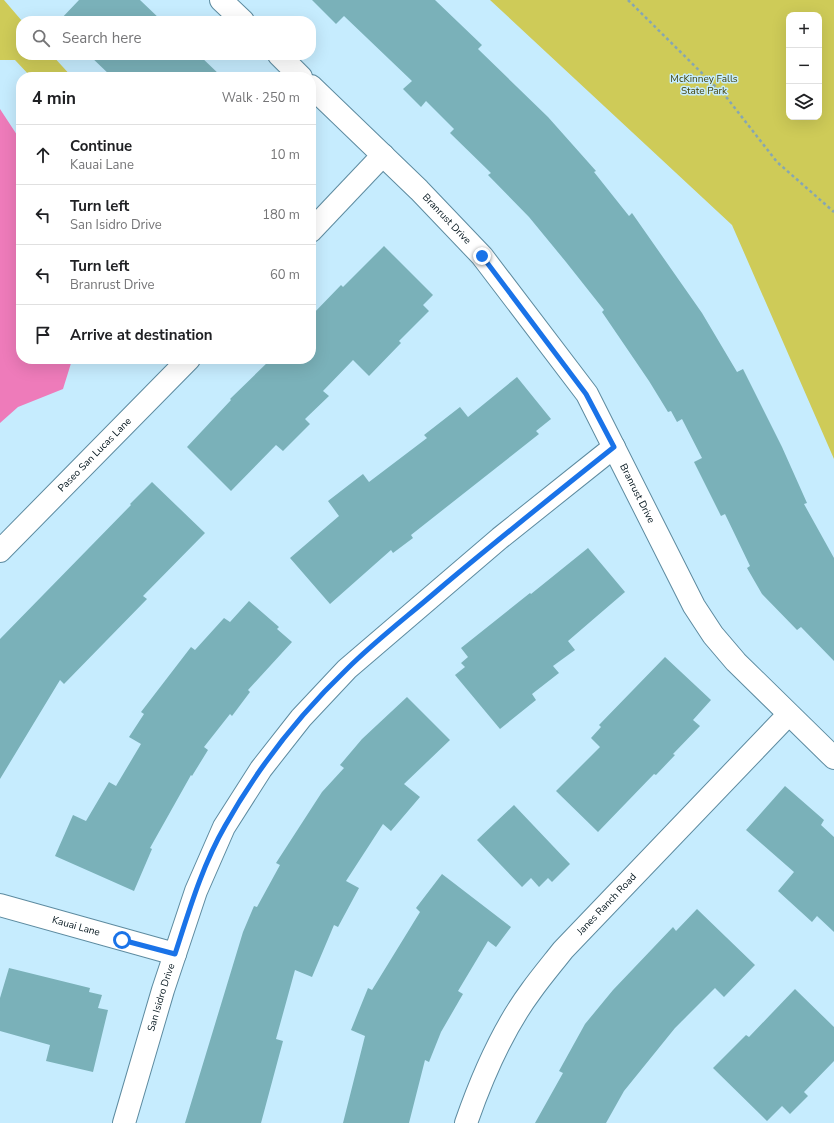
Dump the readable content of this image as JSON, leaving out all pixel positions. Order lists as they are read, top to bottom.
{
  "streets": {
    "street": [
      "Branrust Drive",
      "Paseo San Lucas Lane",
      "Janes Ranch Road",
      "Kauai Lane",
      "San Isidro Drive"
    ]
  },
  "crossings": [
    ["Branrust Drive", "Janes Ranch Road"],
    ["Branrust Drive", "San Isidro Drive"],
    ["Kauai Lane", "San Isidro Drive"]
  ],
  "parks": ["McKinney Falls State Park"],
  "page": {
    "map_buttons": ["+", "−"],
    "search": "Search here",
    "heading": ["4 min", "Walk · 250 m"],
    "list": [
      ["Continue", "Kauai Lane", "10 m"],
      ["Turn left", "San Isidro Drive", "180 m"],
      ["Turn left", "Branrust Drive", "60 m"],
      "Arrive at destination"
    ]
  }
}
